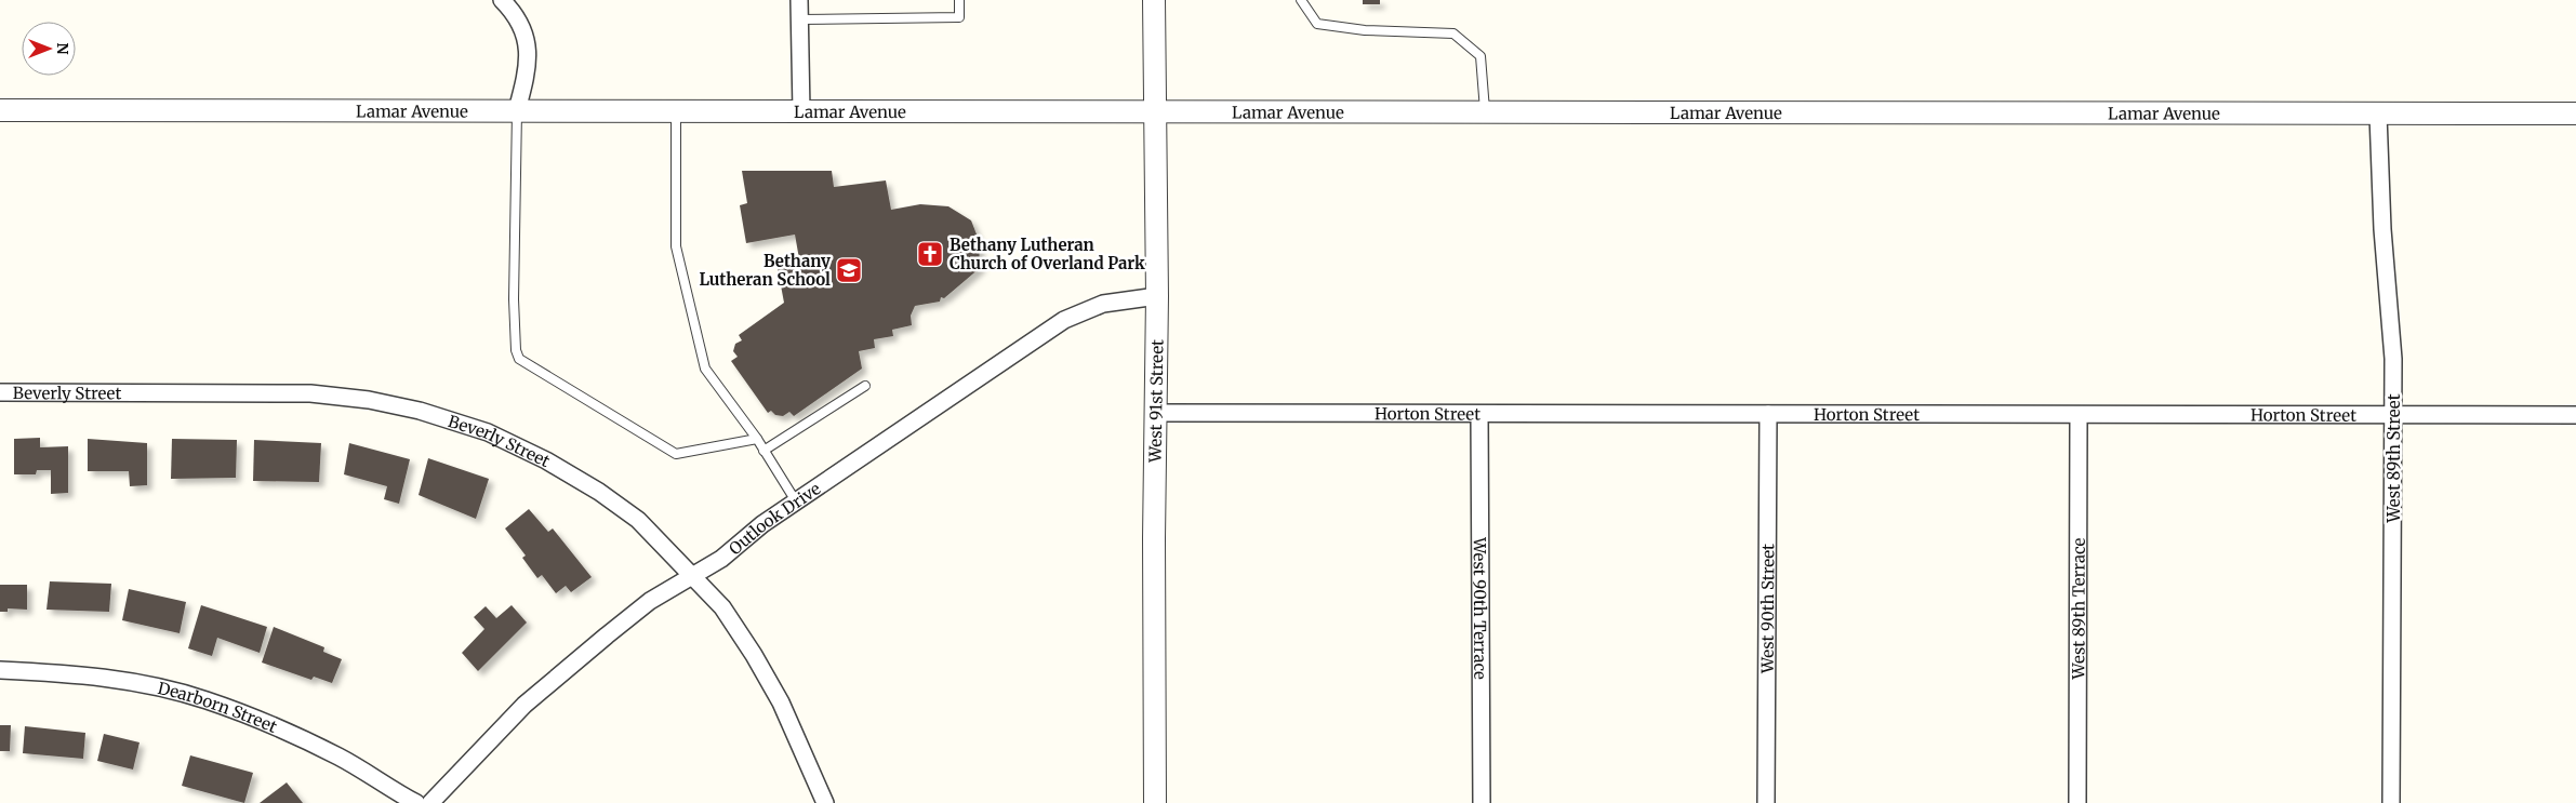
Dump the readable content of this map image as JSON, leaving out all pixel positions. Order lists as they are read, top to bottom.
{
  "streets": {
    "street": [
      "Lamar Avenue",
      "Beverly Street",
      "West 91st Street",
      "Horton Street",
      "West 89th Street",
      "Outlook Drive",
      "West 90th Terrace",
      "West 90th Street",
      "West 89th Terrace",
      "Dearborn Street"
    ]
  },
  "crossings": [
    ["Lamar Avenue", "West 91st Street"],
    ["Lamar Avenue", "West 89th Street"],
    ["Beverly Street", "Outlook Drive"],
    ["West 91st Street", "Horton Street"],
    ["West 91st Street", "Outlook Drive"],
    ["Horton Street", "West 89th Street"],
    ["Horton Street", "West 90th Terrace"],
    ["Horton Street", "West 90th Street"],
    ["Horton Street", "West 89th Terrace"]
  ],
  "places": {
    "church": ["Bethany Lutheran Church of Overland Park"],
    "school or university": ["Bethany Lutheran School"]
  },
  "north": "right"
}
